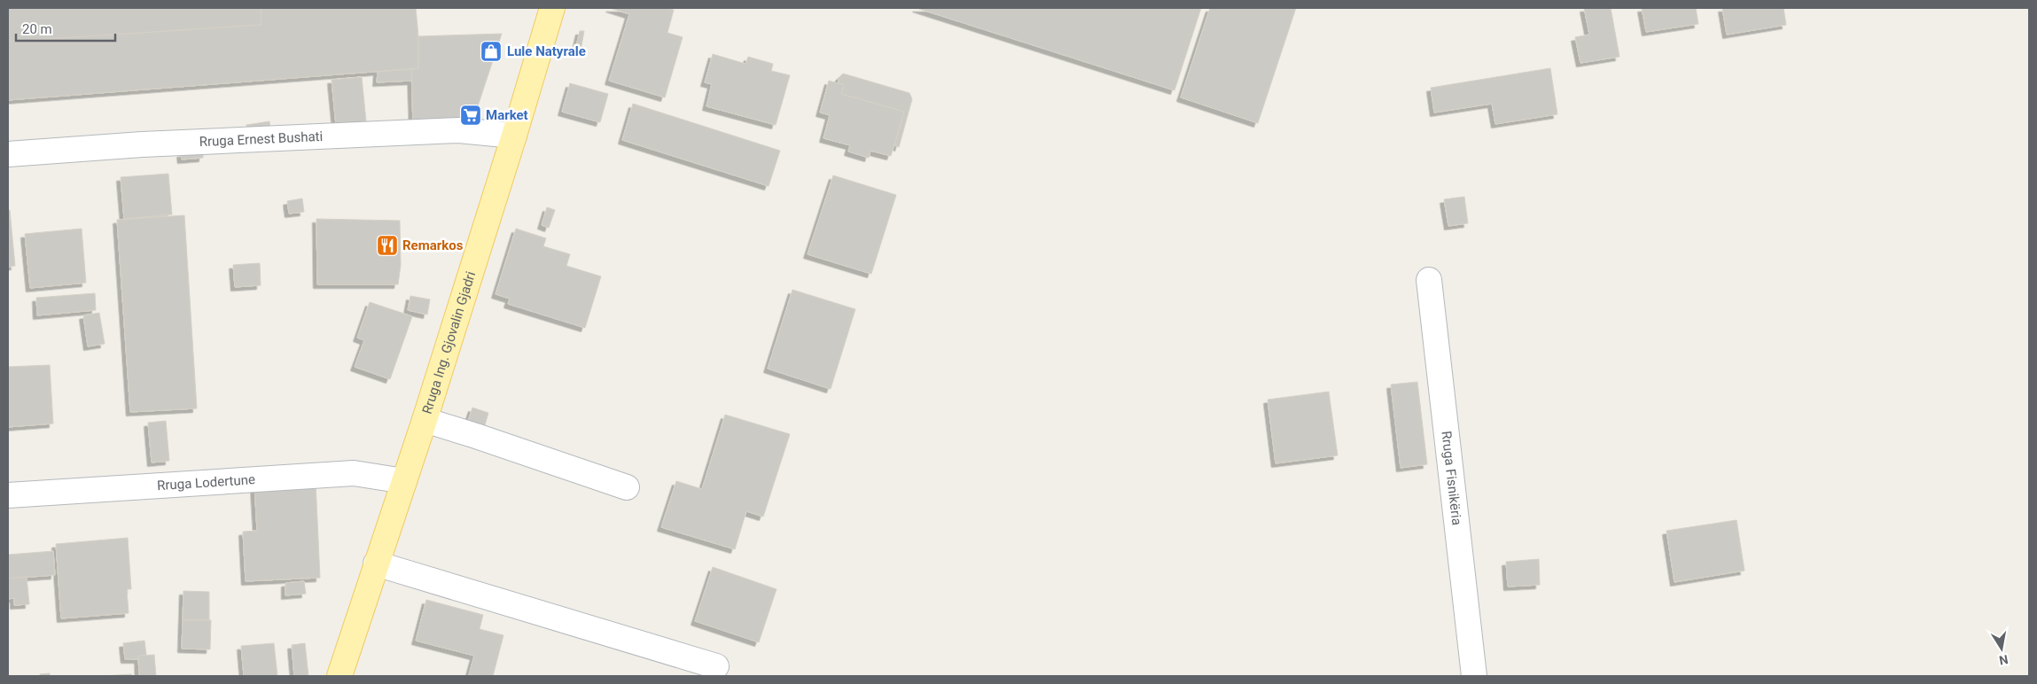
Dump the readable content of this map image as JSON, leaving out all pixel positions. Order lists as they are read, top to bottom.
{
  "streets": {
    "main road": ["Rruga Ing. Gjovalin Gjadri"],
    "street": ["Rruga Ernest Bushati", "Rruga Fisnikëria", "Rruga Lodertune"]
  },
  "crossings": [
    ["Rruga Ernest Bushati", "Rruga Ing. Gjovalin Gjadri"],
    ["Rruga Ing. Gjovalin Gjadri", "Rruga Lodertune"]
  ],
  "places": {
    "shop": ["Lule Natyrale"],
    "supermarket": ["Market"],
    "restaurant": ["Remarkos"]
  },
  "scale_bar": "20 m",
  "north": "bottom"
}
